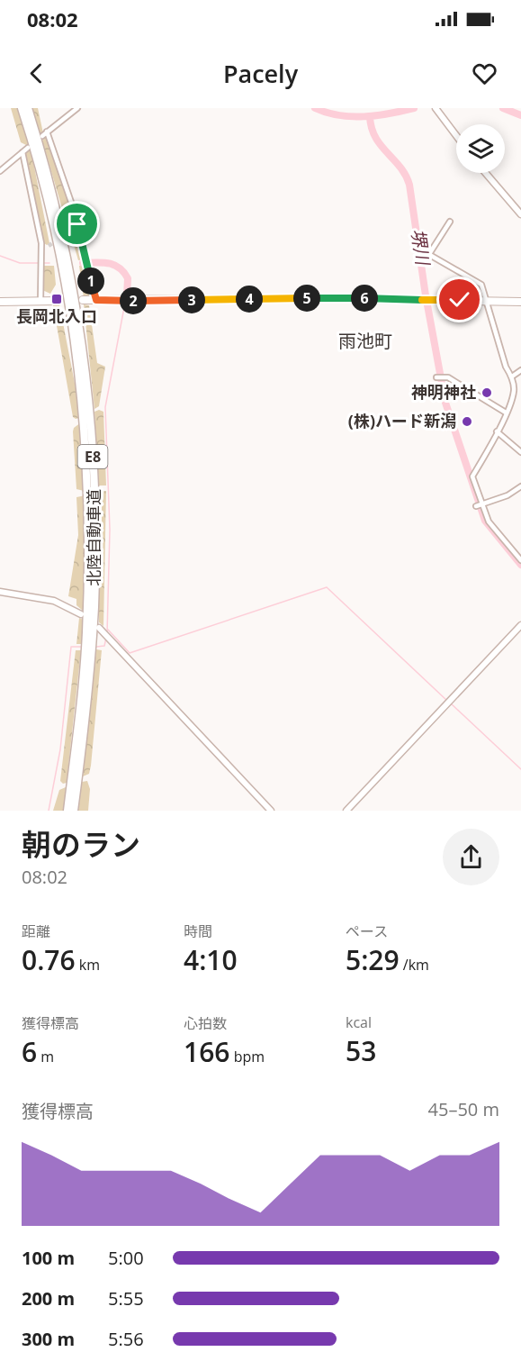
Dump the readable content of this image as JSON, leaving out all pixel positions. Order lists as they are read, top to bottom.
{
  "streets": {
    "highway": ["E8", "北陸自動車道"]
  },
  "districts": ["雨池町"],
  "water": ["堺川"],
  "places": {
    "transit": ["長岡北入口"],
    "other": ["神明神社", "(株)ハード新潟"]
  },
  "page": {
    "status": "08:02",
    "header": "Pacely",
    "pins": [
      "1",
      "5",
      "6",
      "4",
      "3",
      "2"
    ],
    "heading": ["朝のラン", "08:02"],
    "stats": [
      ["距離", "0.76 km"],
      ["時間", "4:10"],
      ["ペース", "5:29 /km"],
      ["獲得標高", "6 m"],
      ["心拍数", "166 bpm"],
      ["kcal", "53"]
    ],
    "chart": ["獲得標高", "45–50 m"],
    "list": [
      {
        "name": "100 m",
        "note": "5:00"
      },
      {
        "name": "200 m",
        "note": "5:55"
      },
      {
        "name": "300 m",
        "note": "5:56"
      }
    ]
  }
}
